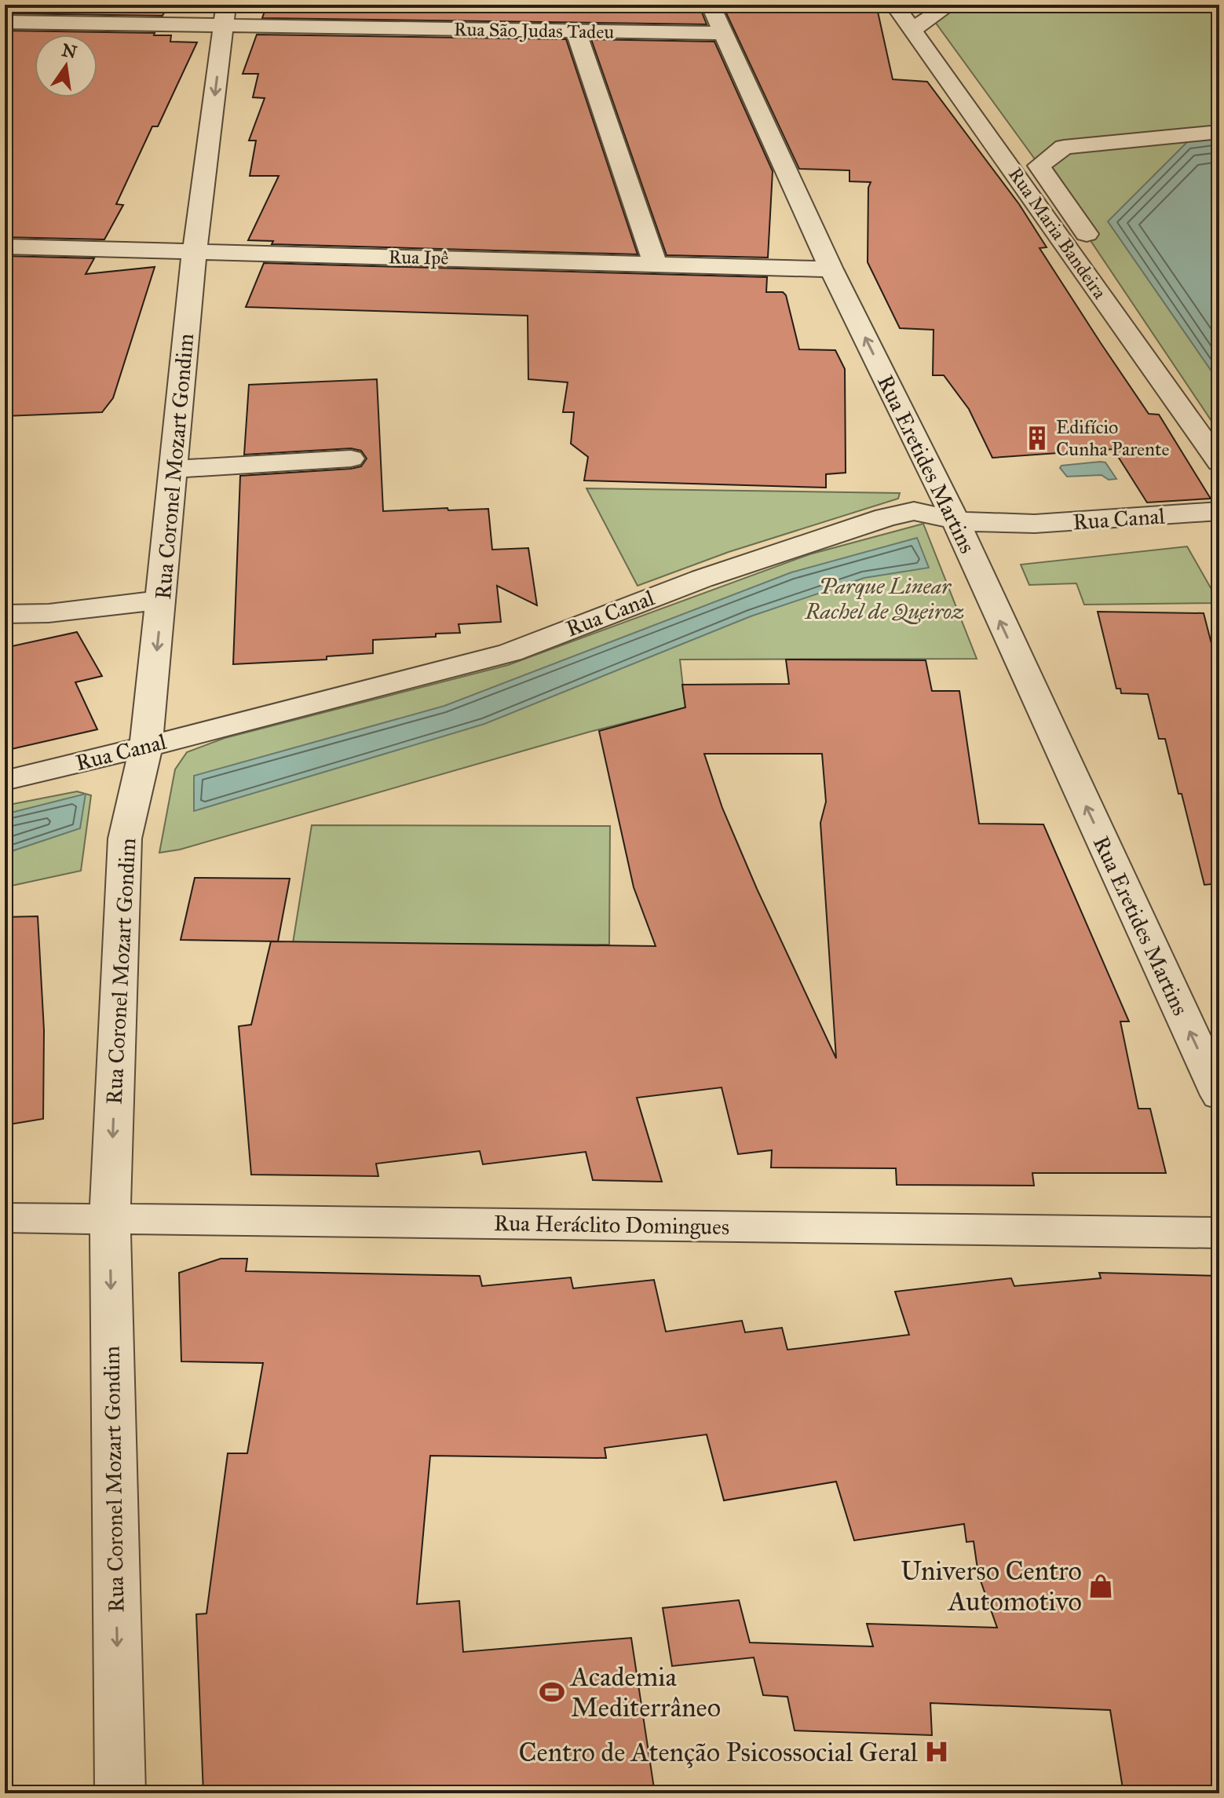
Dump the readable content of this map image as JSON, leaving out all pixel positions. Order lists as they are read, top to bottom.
{
  "streets": {
    "street": [
      "Rua São Judas Tadeu",
      "Rua Maria Bandeira",
      "Rua Ipê",
      "Rua Eretides Martins",
      "Rua Coronel Mozart Gondim",
      "Rua Canal",
      "Rua Heráclito Domingues"
    ]
  },
  "crossings": [
    ["Rua São Judas Tadeu", "Rua Eretides Martins"],
    ["Rua São Judas Tadeu", "Rua Coronel Mozart Gondim"],
    ["Rua Ipê", "Rua Eretides Martins"],
    ["Rua Ipê", "Rua Coronel Mozart Gondim"],
    ["Rua Eretides Martins", "Rua Canal"],
    ["Rua Coronel Mozart Gondim", "Rua Canal"],
    ["Rua Coronel Mozart Gondim", "Rua Heráclito Domingues"]
  ],
  "one_way": ["Rua Eretides Martins", "Rua Coronel Mozart Gondim"],
  "parks": ["Parque Linear Rachel de Queiroz"],
  "places": {
    "building": ["Edifício Cunha Parente"],
    "shop": ["Universo Centro Automotivo"],
    "sports": ["Academia Mediterrâneo"],
    "hospital": ["Centro de Atenção Psicossocial Geral"]
  },
  "north": "top"
}
